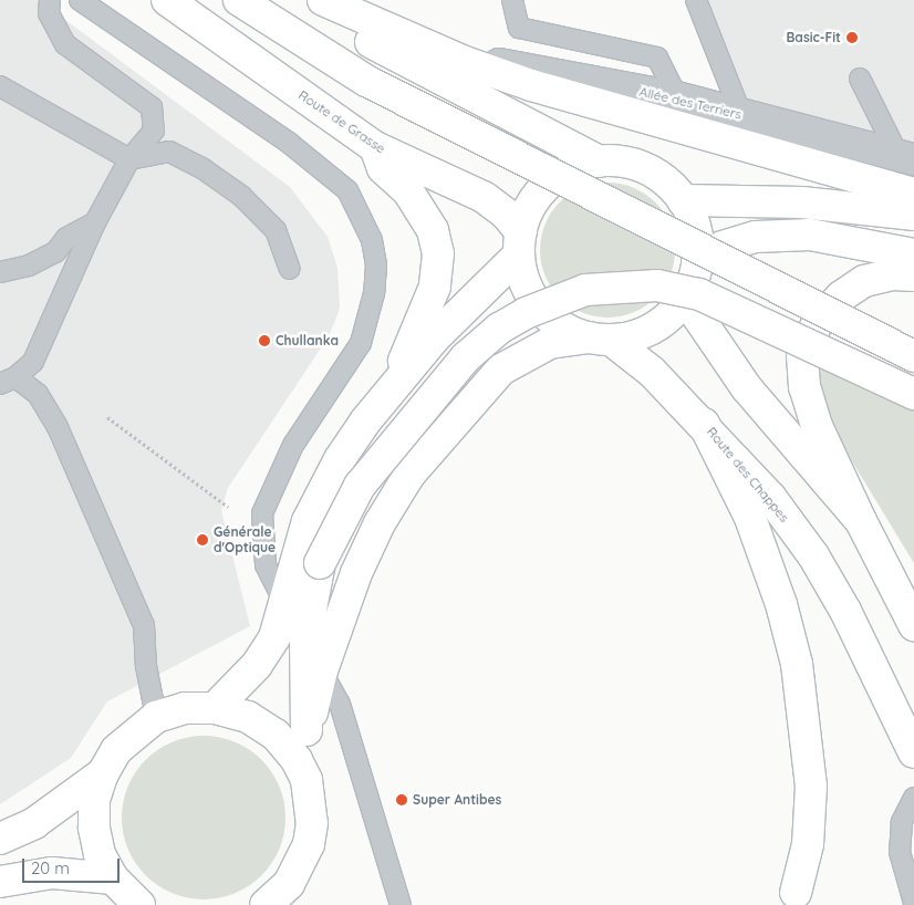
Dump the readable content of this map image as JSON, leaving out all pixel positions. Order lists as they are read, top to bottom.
{
  "streets": {
    "main road": ["Route de Grasse", "Route des Chappes"],
    "street": ["Allée des Terriers"]
  },
  "crossings": [
    ["Route de Grasse", "Route des Chappes"]
  ],
  "places": [
    "Basic-Fit",
    "Chullanka",
    "Générale d'Optique",
    "Super Antibes"
  ],
  "scale_bar": "20 m"
}
